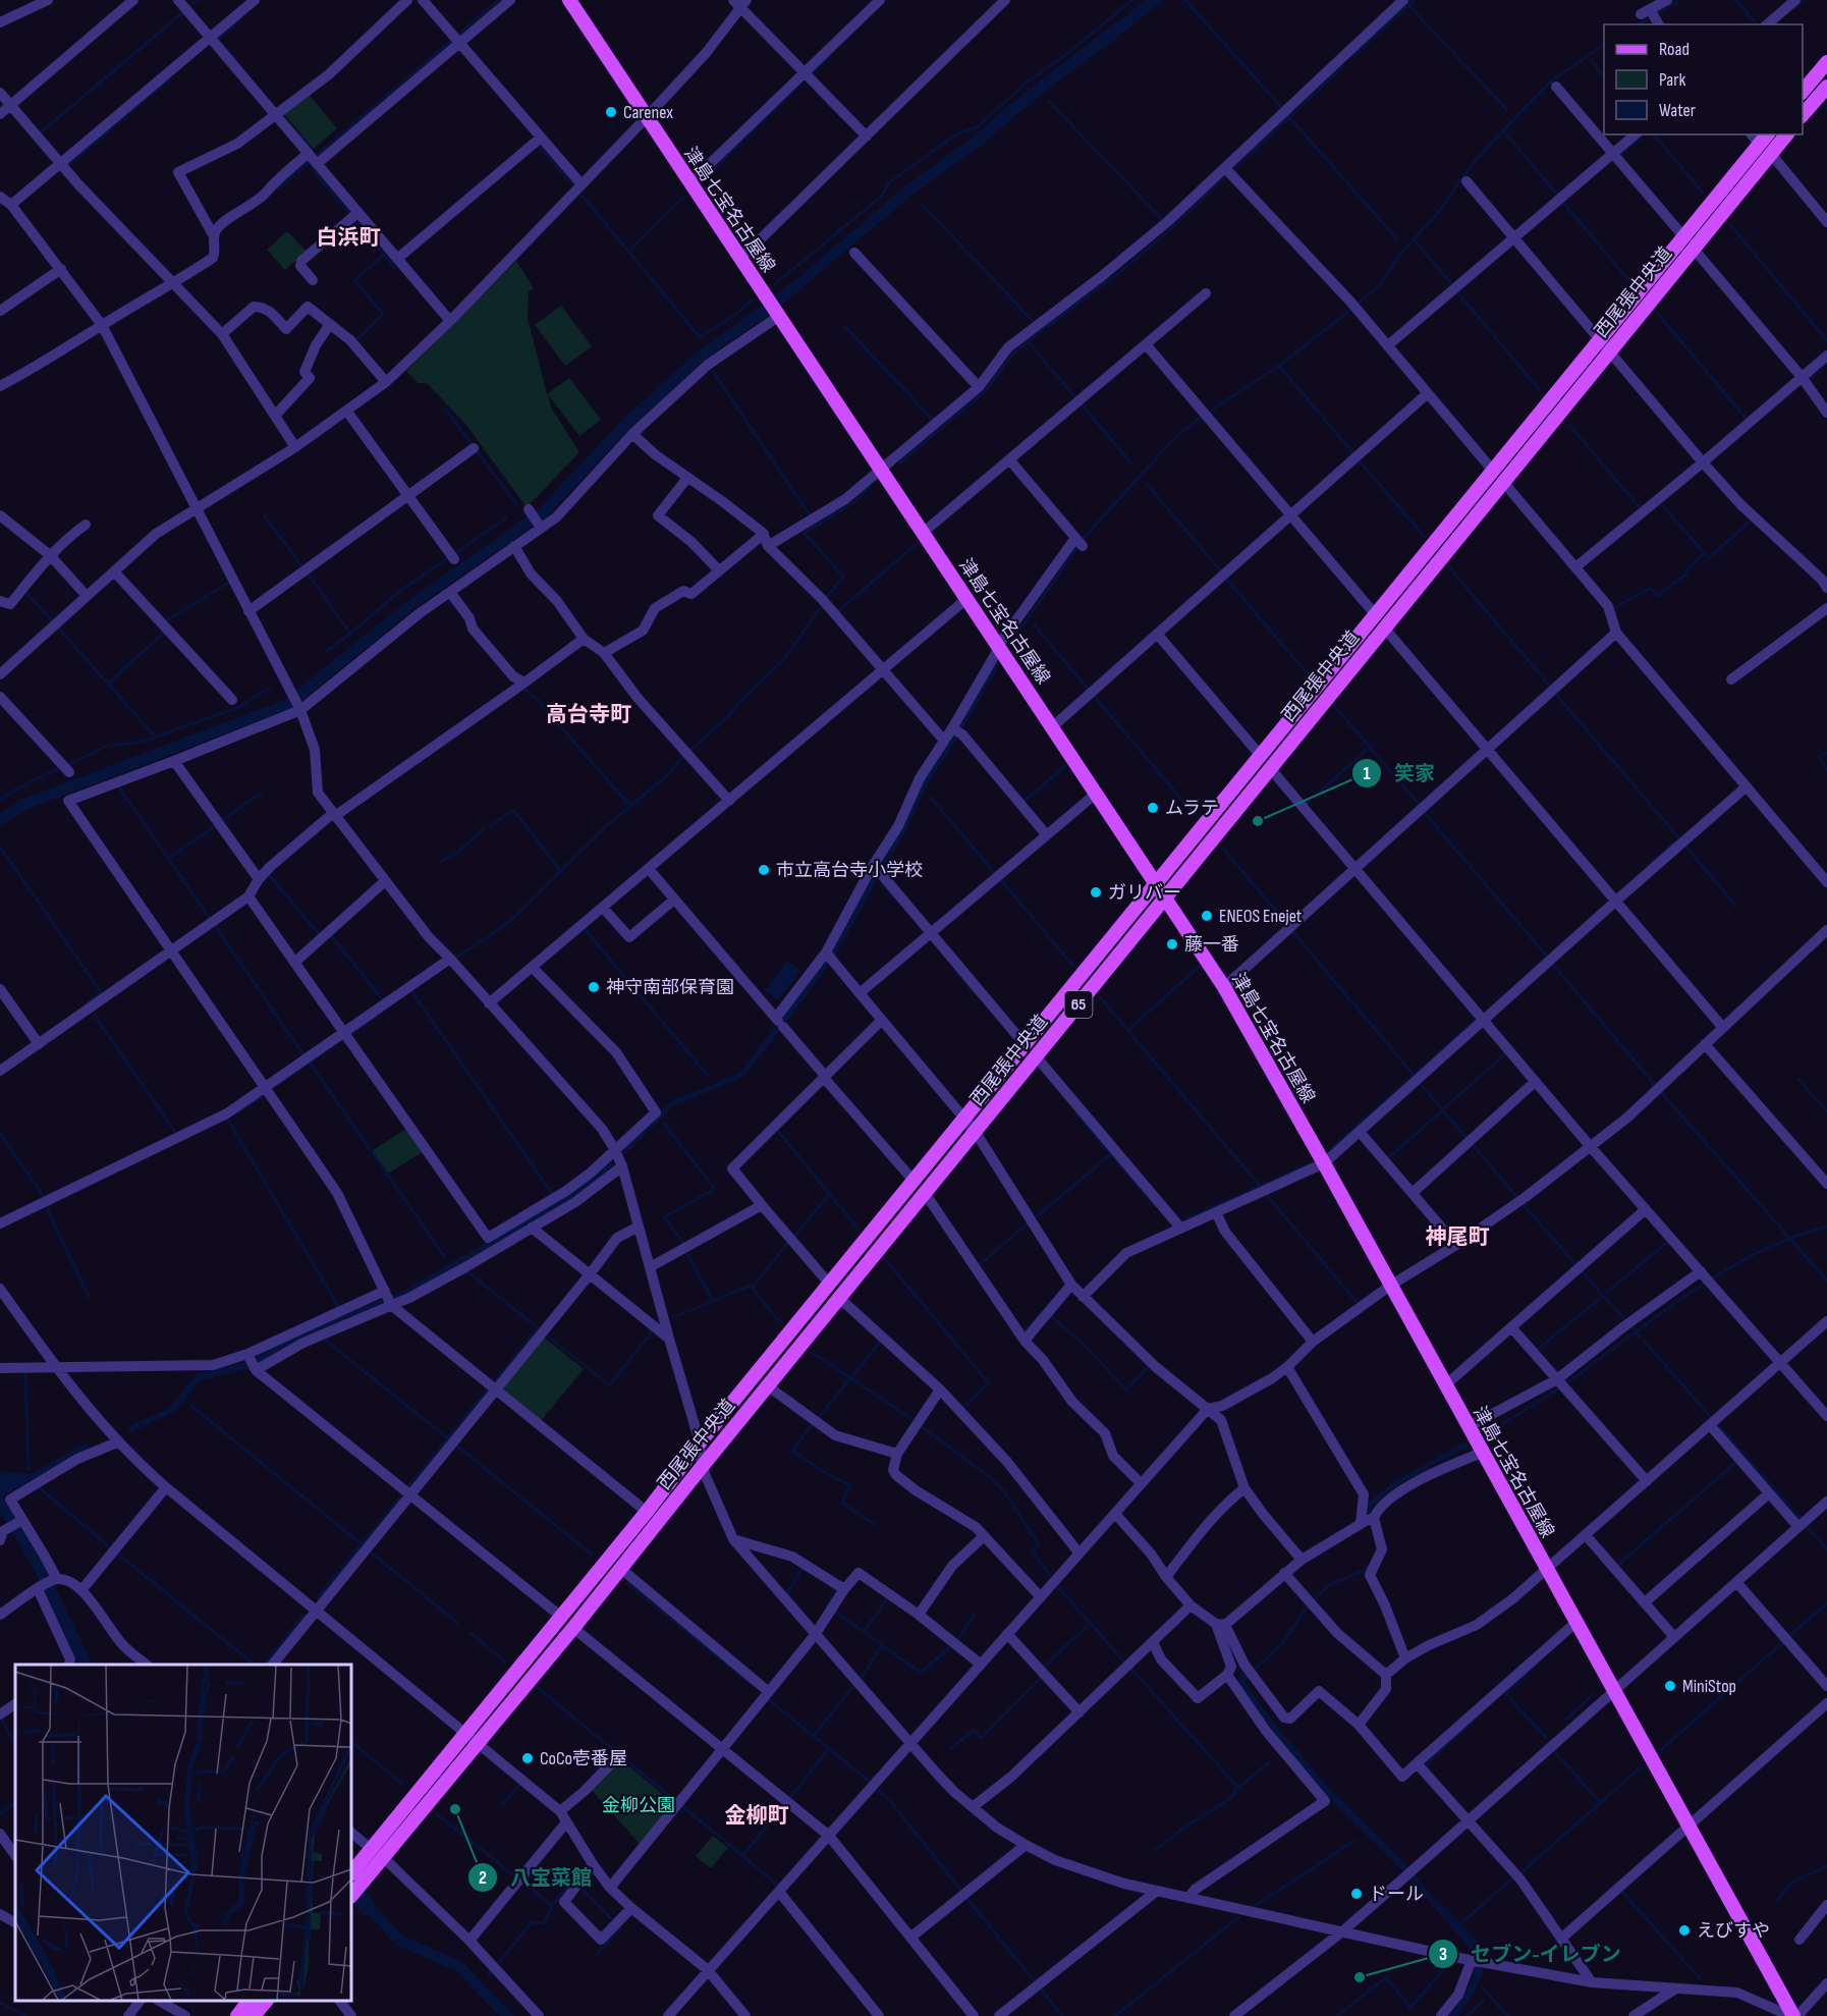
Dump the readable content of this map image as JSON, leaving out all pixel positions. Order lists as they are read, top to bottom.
{
  "streets": {
    "main road": ["津島七宝名古屋線", "西尾張中央道", "65"]
  },
  "crossings": [
    ["津島七宝名古屋線", "西尾張中央道"]
  ],
  "districts": [
    "白浜町",
    "高台寺町",
    "神尾町",
    "金柳町"
  ],
  "parks": ["金柳公園"],
  "places": [
    "Carenex",
    "ムラテ",
    "笑家",
    "市立高台寺小学校",
    "ガリバー",
    "ENEOS Enejet",
    "藤一番",
    "神守南部保育園",
    "MiniStop",
    "CoCo壱番屋",
    "八宝菜館",
    "ドール",
    "えびすや",
    "セブン-イレブン"
  ],
  "legend": ["Road", "Park", "Water"]
}
